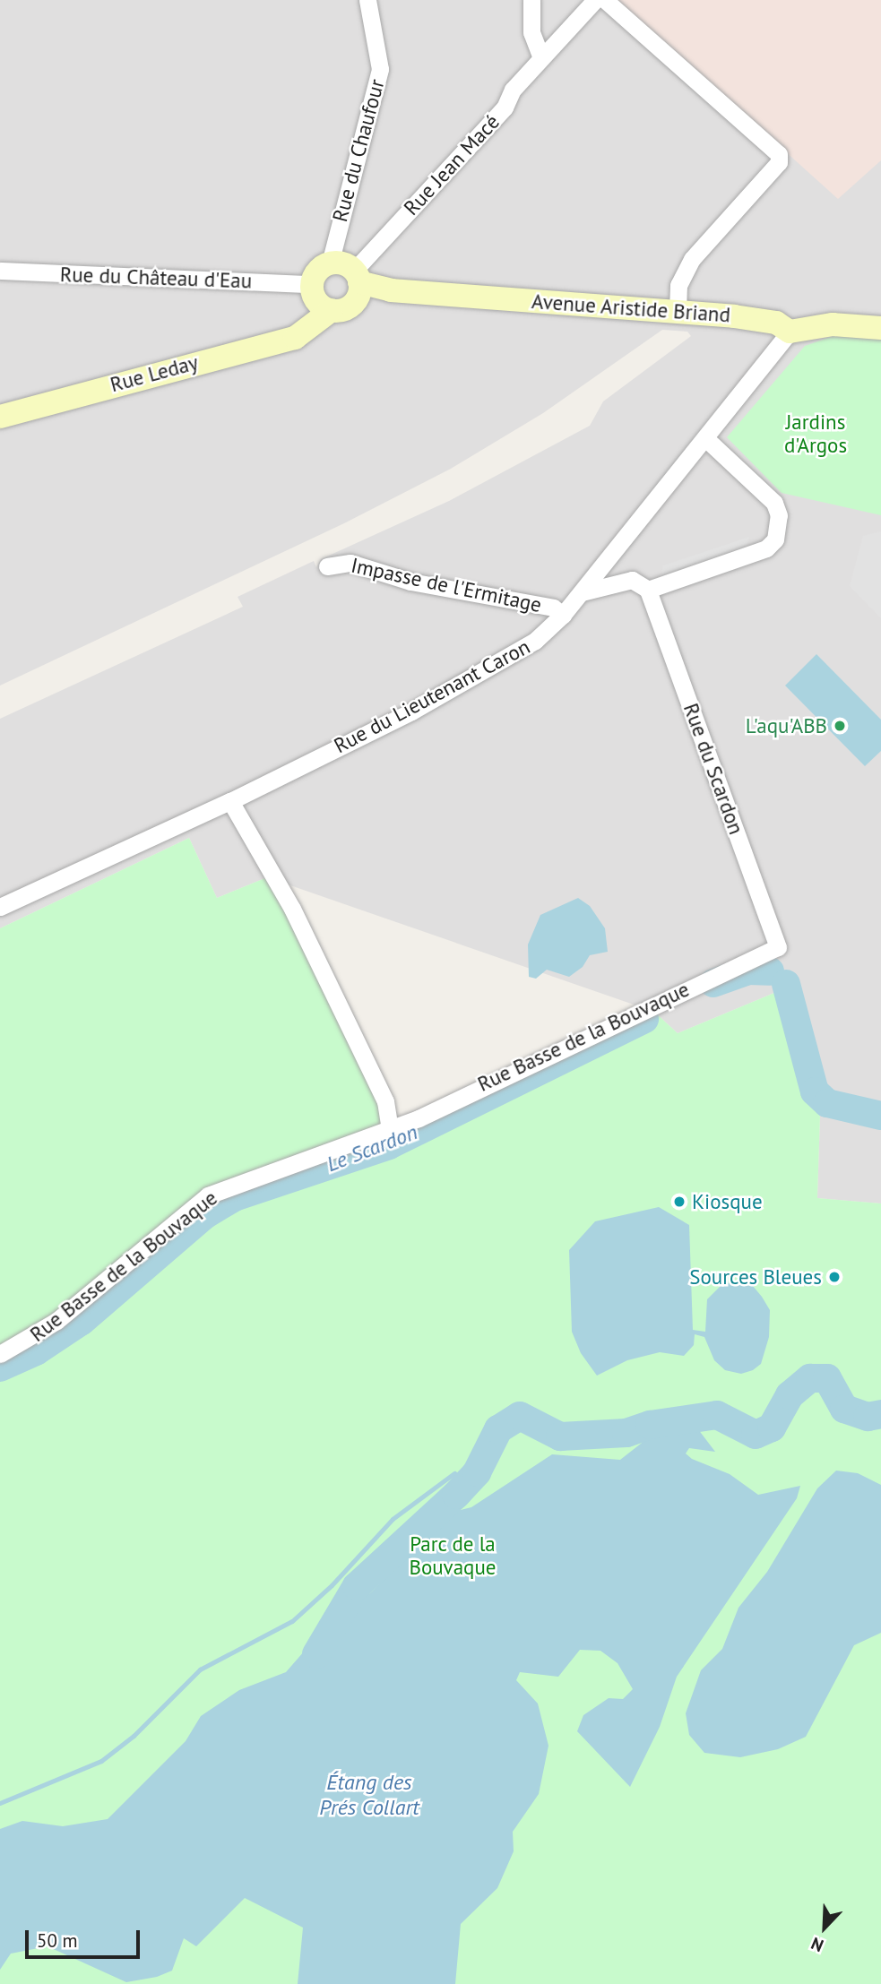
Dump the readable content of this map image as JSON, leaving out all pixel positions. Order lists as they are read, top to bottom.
{
  "streets": {
    "main road": ["Avenue Aristide Briand", "Rue Leday"],
    "street": [
      "Rue du Chaufour",
      "Rue Jean Macé",
      "Rue du Château d'Eau",
      "Impasse de l'Ermitage",
      "Rue du Lieutenant Caron",
      "Rue du Scardon",
      "Rue Basse de la Bouvaque"
    ]
  },
  "crossings": [
    ["Rue du Chaufour", "Rue Jean Macé"],
    ["Rue du Chaufour", "Rue du Château d'Eau"],
    ["Rue du Chaufour", "Avenue Aristide Briand"],
    ["Rue du Chaufour", "Rue Leday"],
    ["Rue Jean Macé", "Rue du Château d'Eau"],
    ["Rue Jean Macé", "Avenue Aristide Briand"],
    ["Rue Jean Macé", "Rue Leday"],
    ["Rue du Château d'Eau", "Avenue Aristide Briand"],
    ["Rue du Château d'Eau", "Rue Leday"],
    ["Avenue Aristide Briand", "Rue Leday"],
    ["Avenue Aristide Briand", "Rue du Lieutenant Caron"],
    ["Impasse de l'Ermitage", "Rue du Lieutenant Caron"],
    ["Rue du Scardon", "Rue Basse de la Bouvaque"]
  ],
  "water": ["Le Scardon", "Étang des Prés Collart"],
  "parks": ["Jardins d'Argos", "Parc de la Bouvaque"],
  "places": ["L'aqu'ABB", "Kiosque", "Sources Bleues"],
  "scale_bar": "50 m",
  "north": "bottom left"
}
